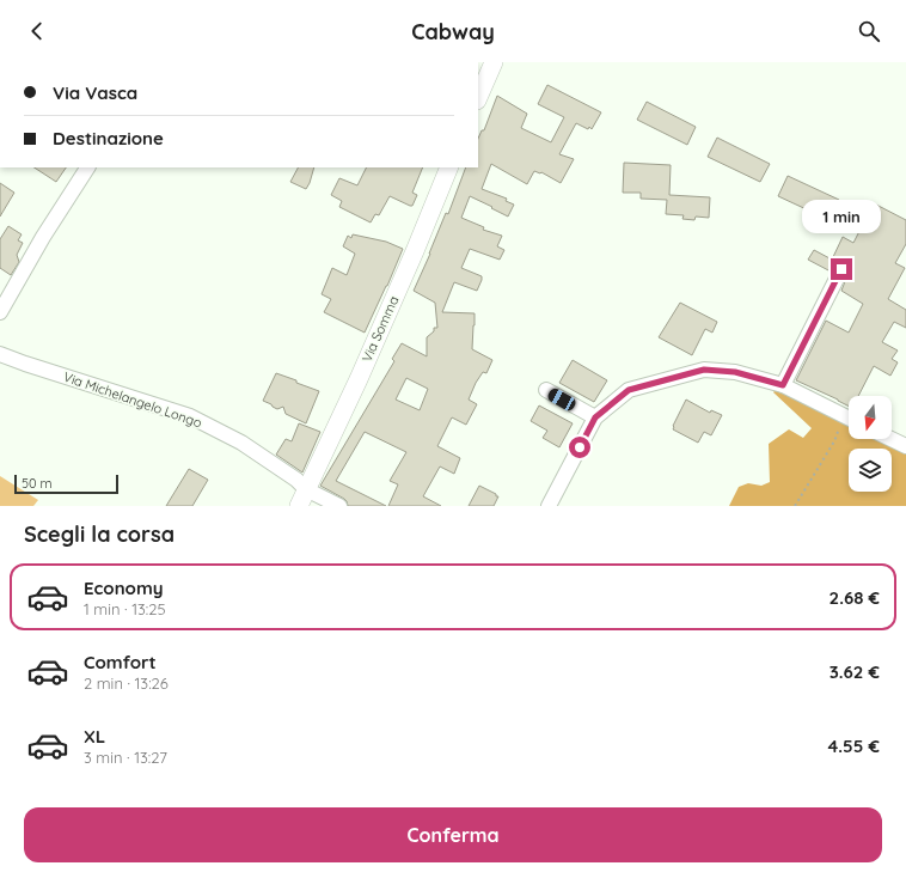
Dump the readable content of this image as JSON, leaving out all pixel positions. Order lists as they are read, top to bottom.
{
  "streets": {
    "street": ["Via Somma", "Via Michelangelo Longo"]
  },
  "crossings": [
    ["Via Somma", "Via Michelangelo Longo"]
  ],
  "scale_bar": "50 m",
  "north": "bottom",
  "page": {
    "header": "Cabway",
    "banner": ["Via Vasca", "Destinazione"],
    "bubble": "1 min",
    "scale": "50 m",
    "heading": "Scegli la corsa",
    "list": [
      {
        "name": "Economy",
        "note": "1 min · 13:25",
        "value": "2.68 €"
      },
      {
        "name": "Comfort",
        "note": "2 min · 13:26",
        "value": "3.62 €"
      },
      {
        "name": "XL",
        "note": "3 min · 13:27",
        "value": "4.55 €"
      }
    ],
    "buttons": "Conferma"
  }
}
